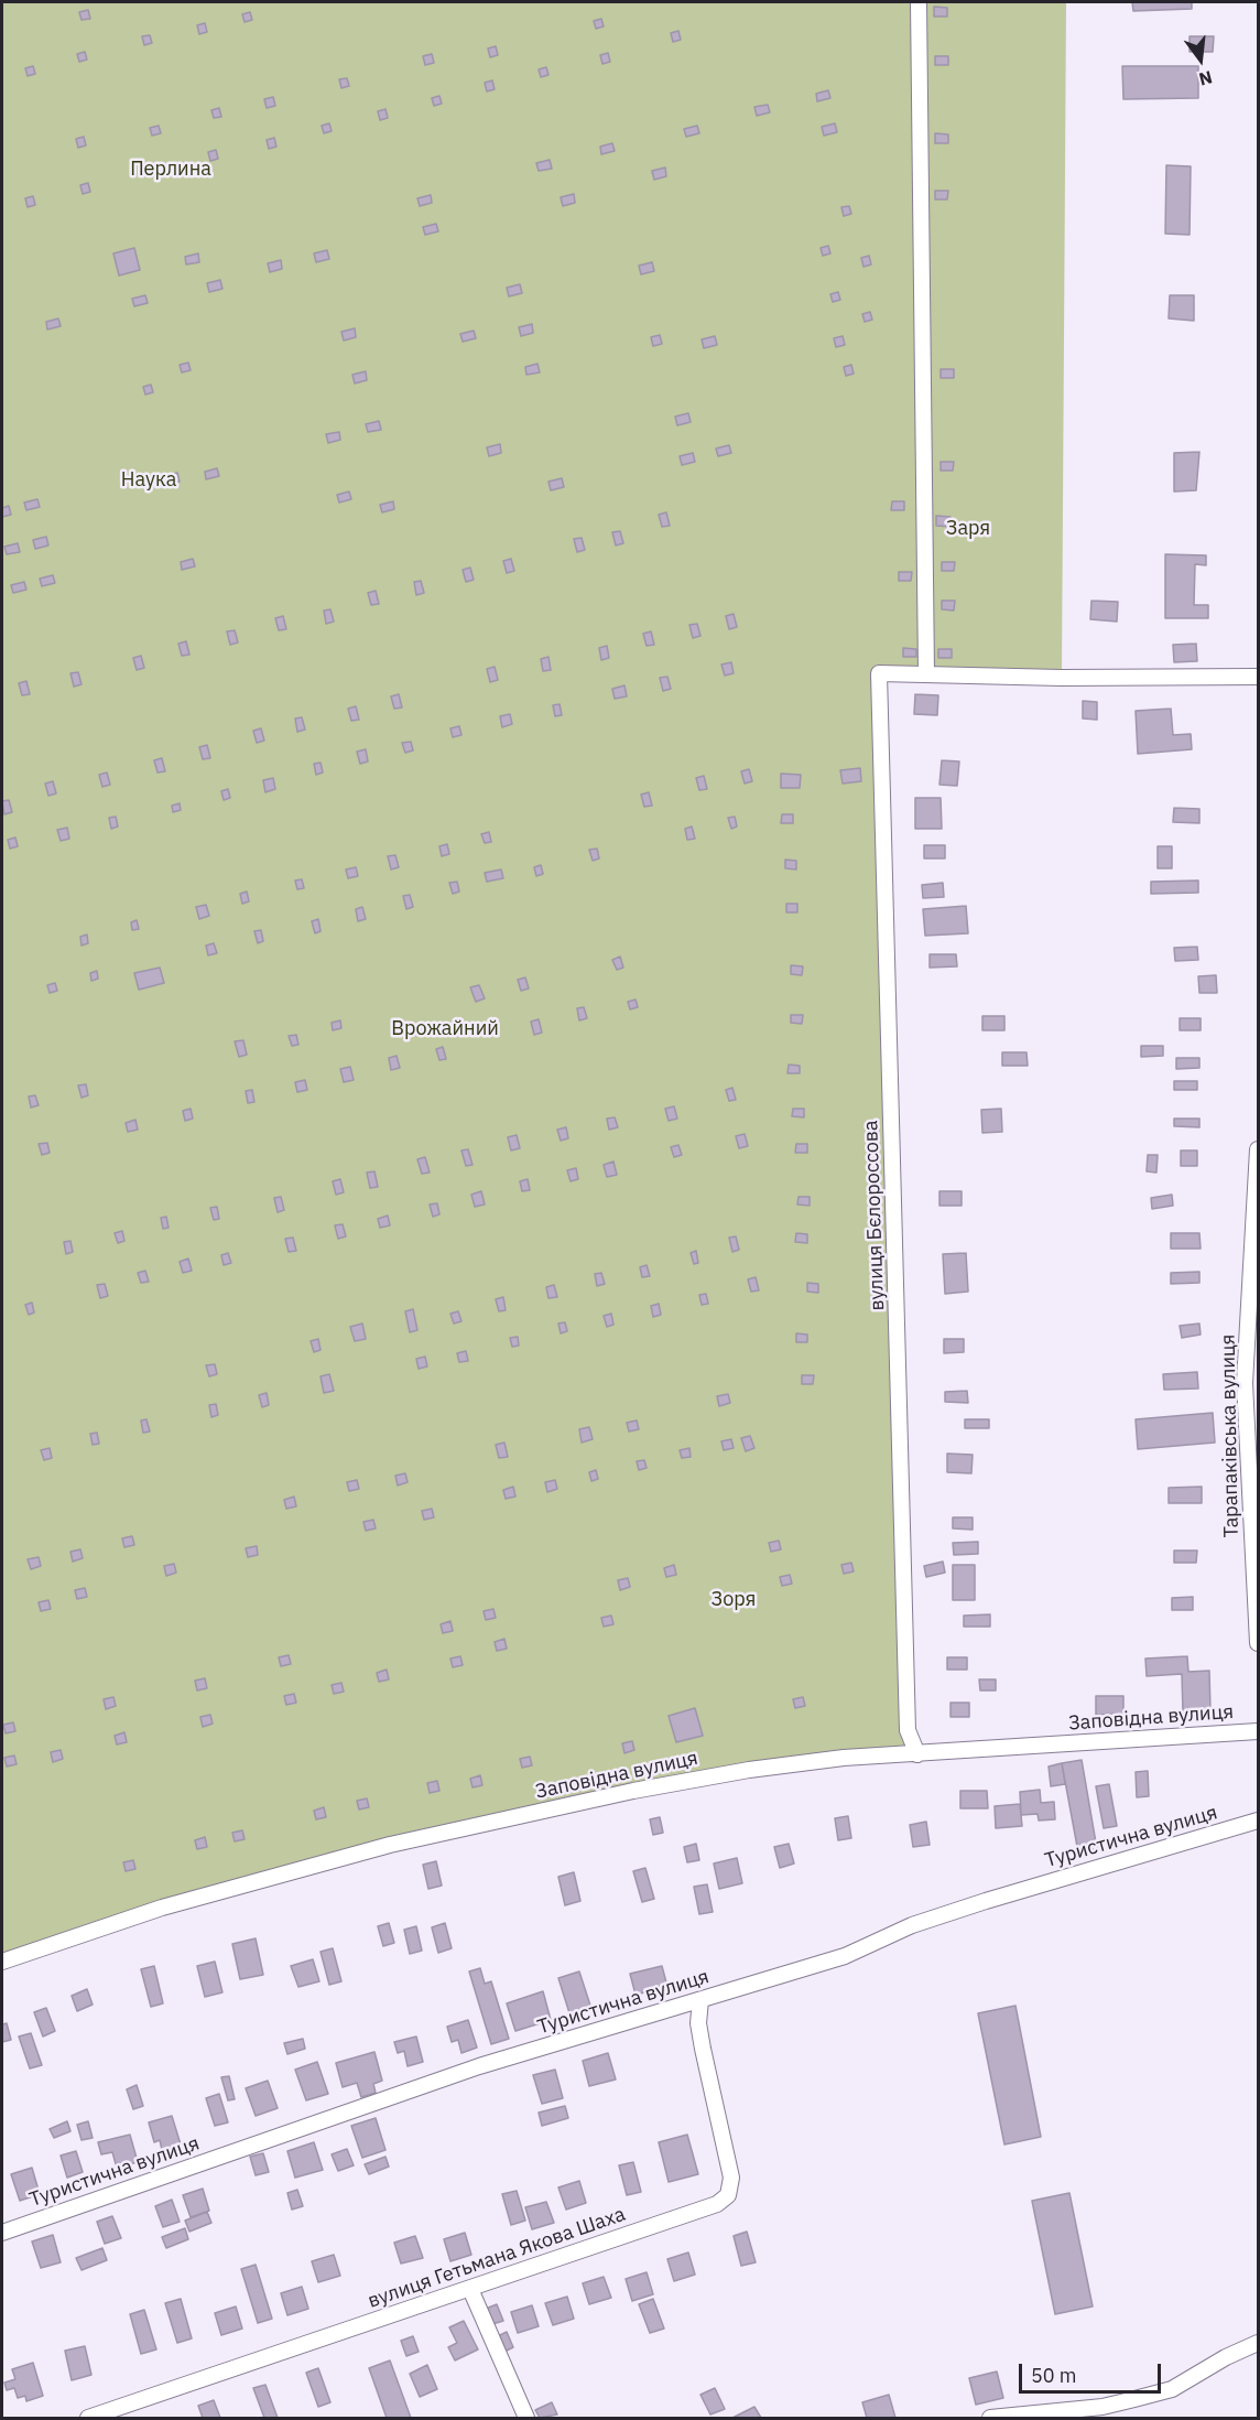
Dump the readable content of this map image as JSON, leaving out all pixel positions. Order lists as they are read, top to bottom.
{
  "streets": {
    "street": [
      "вулиця Бєлороссова",
      "Тарапаківська вулиця",
      "Заповідна вулиця",
      "Туристична вулиця",
      "вулиця Гетьмана Якова Шаха"
    ]
  },
  "crossings": [
    ["вулиця Бєлороссова", "Заповідна вулиця"],
    ["Туристична вулиця", "вулиця Гетьмана Якова Шаха"]
  ],
  "parks": [
    "Перлина",
    "Наука",
    "Заря",
    "Врожайний",
    "Зоря"
  ],
  "scale_bar": "50 m",
  "north": "bottom"
}
